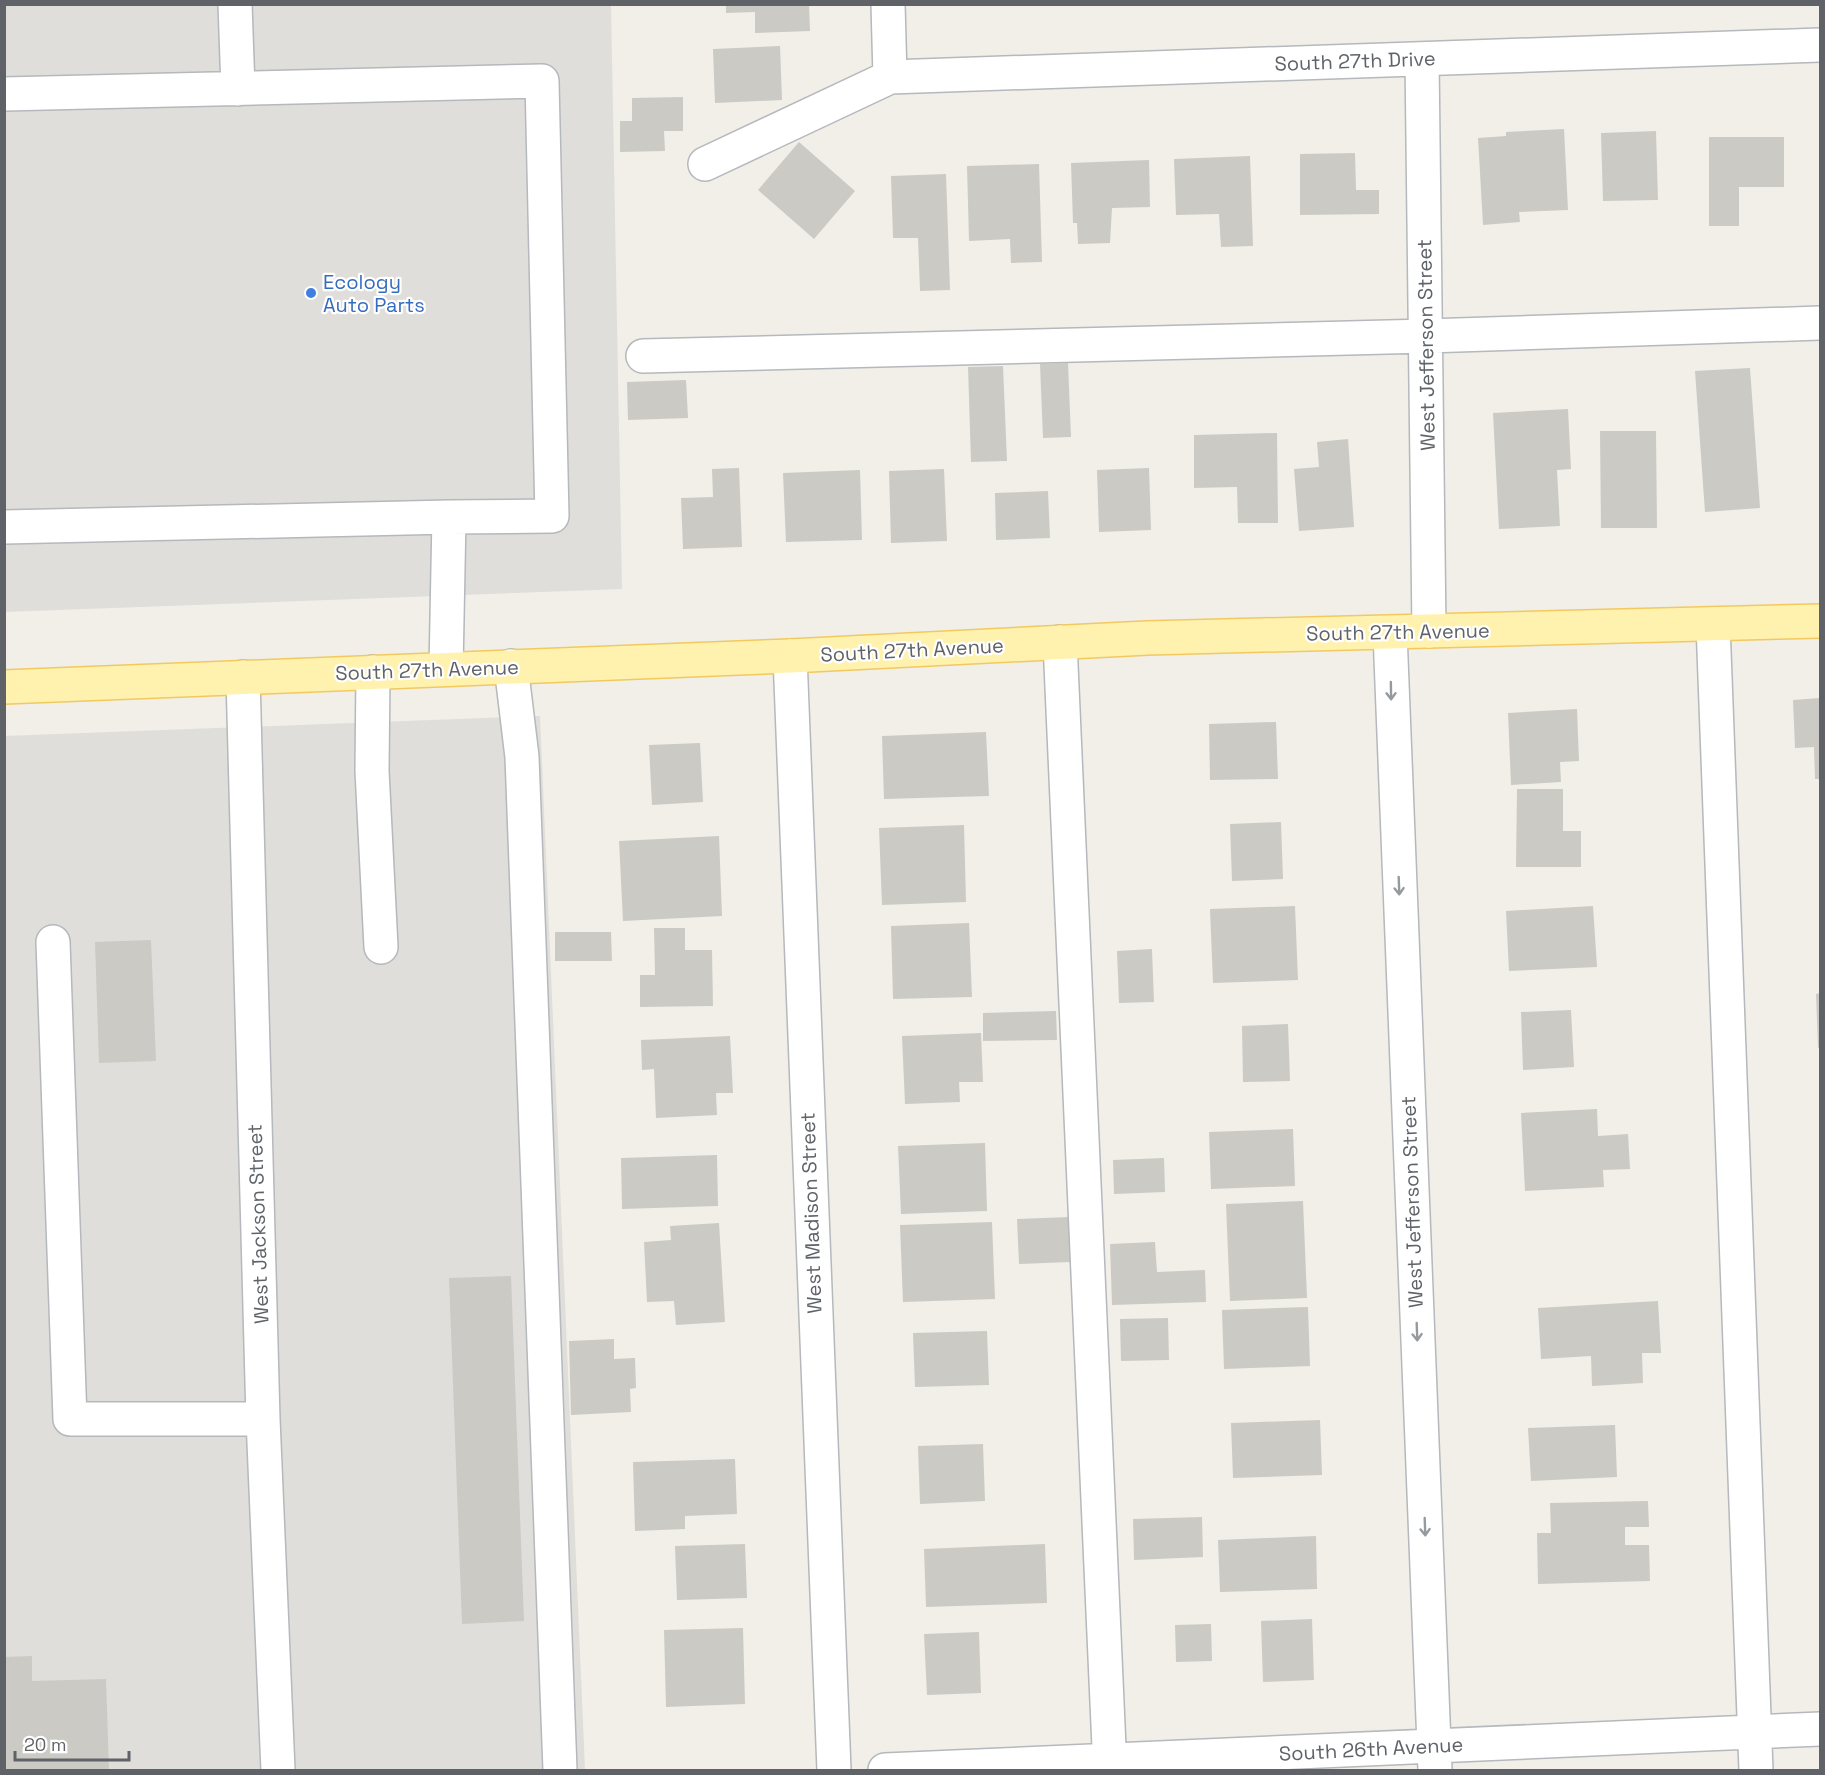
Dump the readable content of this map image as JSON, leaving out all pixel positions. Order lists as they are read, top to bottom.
{
  "streets": {
    "main road": ["South 27th Avenue"],
    "street": [
      "South 27th Drive",
      "West Jefferson Street",
      "West Madison Street",
      "West Jackson Street",
      "South 26th Avenue"
    ]
  },
  "crossings": [
    ["South 27th Drive", "West Jefferson Street"],
    ["West Jefferson Street", "South 27th Avenue"],
    ["West Jefferson Street", "South 26th Avenue"],
    ["South 27th Avenue", "West Madison Street"],
    ["South 27th Avenue", "West Jackson Street"]
  ],
  "one_way": ["West Jefferson Street"],
  "places": ["Ecology Auto Parts"],
  "scale_bar": "20 m"
}
